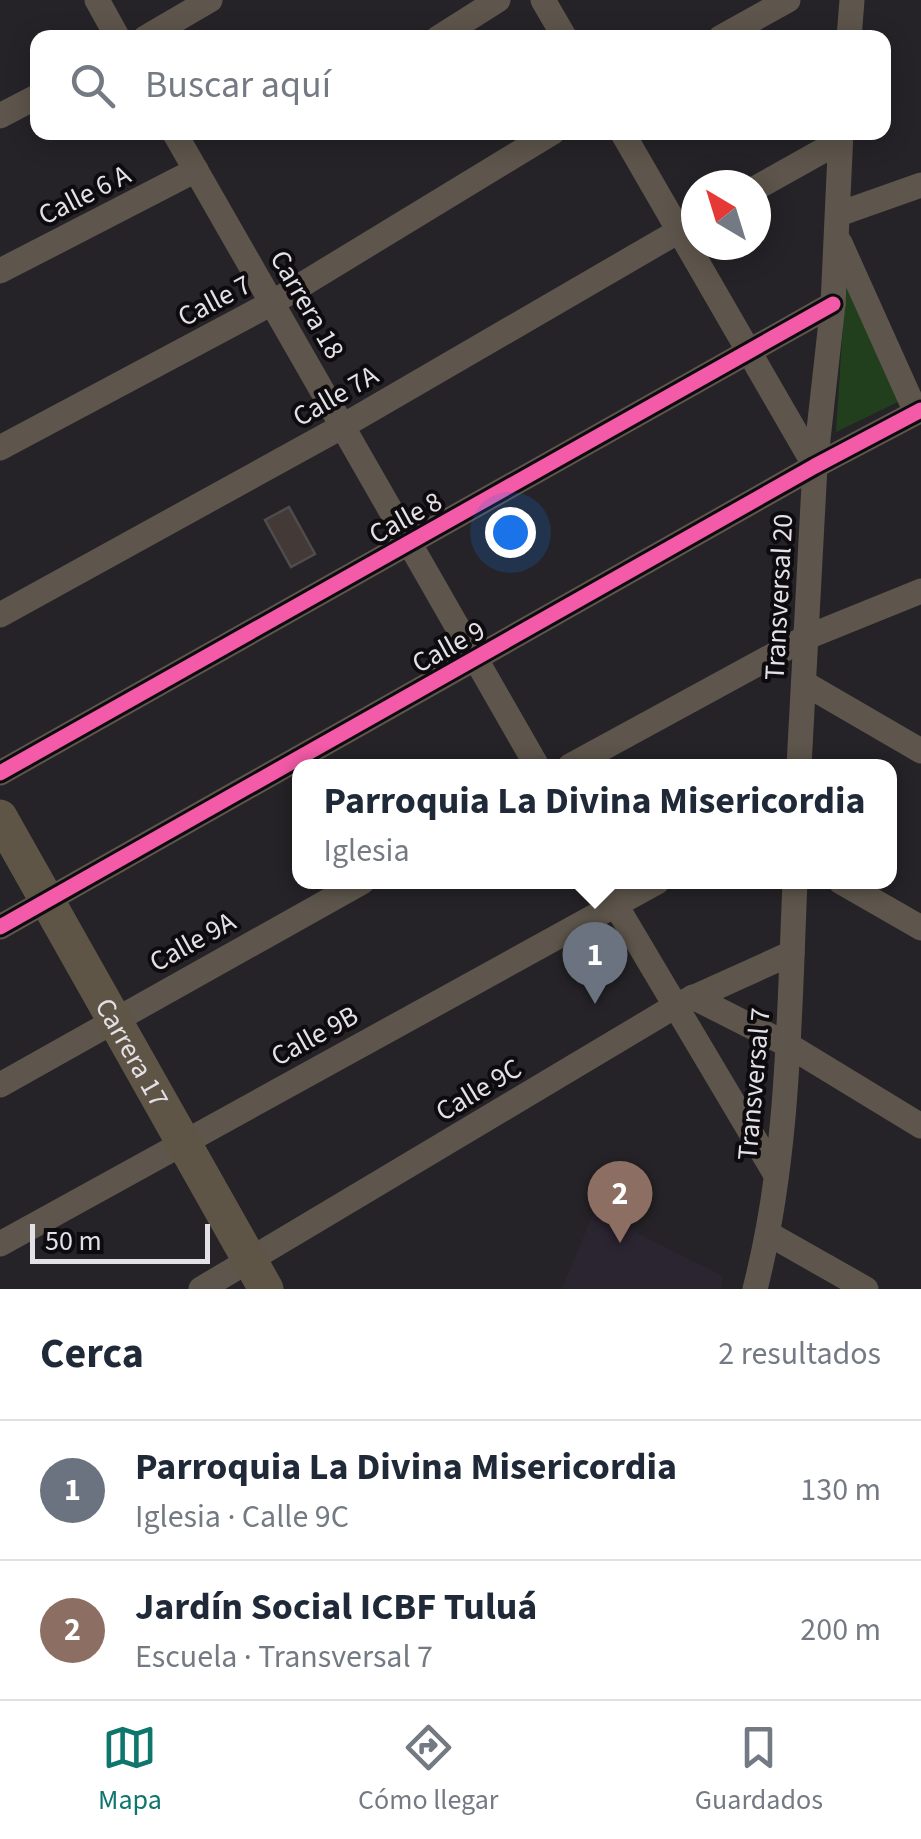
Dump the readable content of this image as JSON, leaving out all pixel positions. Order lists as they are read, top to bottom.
{
  "streets": {
    "street": [
      "Calle 6 A",
      "Calle 7",
      "Carrera 18",
      "Calle 7A",
      "Calle 8",
      "Transversal 20",
      "Calle 9",
      "Calle 9A",
      "Calle 9B",
      "Carrera 17",
      "Transversal 7",
      "Calle 9C"
    ]
  },
  "crossings": [
    ["Calle 6 A", "Carrera 18"],
    ["Calle 7", "Carrera 18"],
    ["Carrera 18", "Calle 7A"],
    ["Carrera 18", "Calle 8"],
    ["Carrera 18", "Calle 9"],
    ["Calle 8", "Transversal 20"],
    ["Transversal 20", "Calle 9"],
    ["Calle 9", "Carrera 17"],
    ["Calle 9A", "Carrera 17"],
    ["Calle 9B", "Carrera 17"],
    ["Carrera 17", "Calle 9C"],
    ["Transversal 7", "Calle 9C"]
  ],
  "scale_bar": "50 m",
  "north": "top left",
  "page": {
    "search": "Buscar aquí",
    "popup": ["Parroquia La Divina Misericordia", "Iglesia"],
    "pins": ["1", "2"],
    "scale": "50 m",
    "heading": ["Cerca", "2 resultados"],
    "list": [
      {
        "mark": "1",
        "name": "Parroquia La Divina Misericordia",
        "note": "Iglesia · Calle 9C",
        "value": "130 m"
      },
      {
        "mark": "2",
        "name": "Jardín Social ICBF Tuluá",
        "note": "Escuela · Transversal 7",
        "value": "200 m"
      }
    ],
    "nav": ["Mapa", "Cómo llegar", "Guardados"]
  }
}
